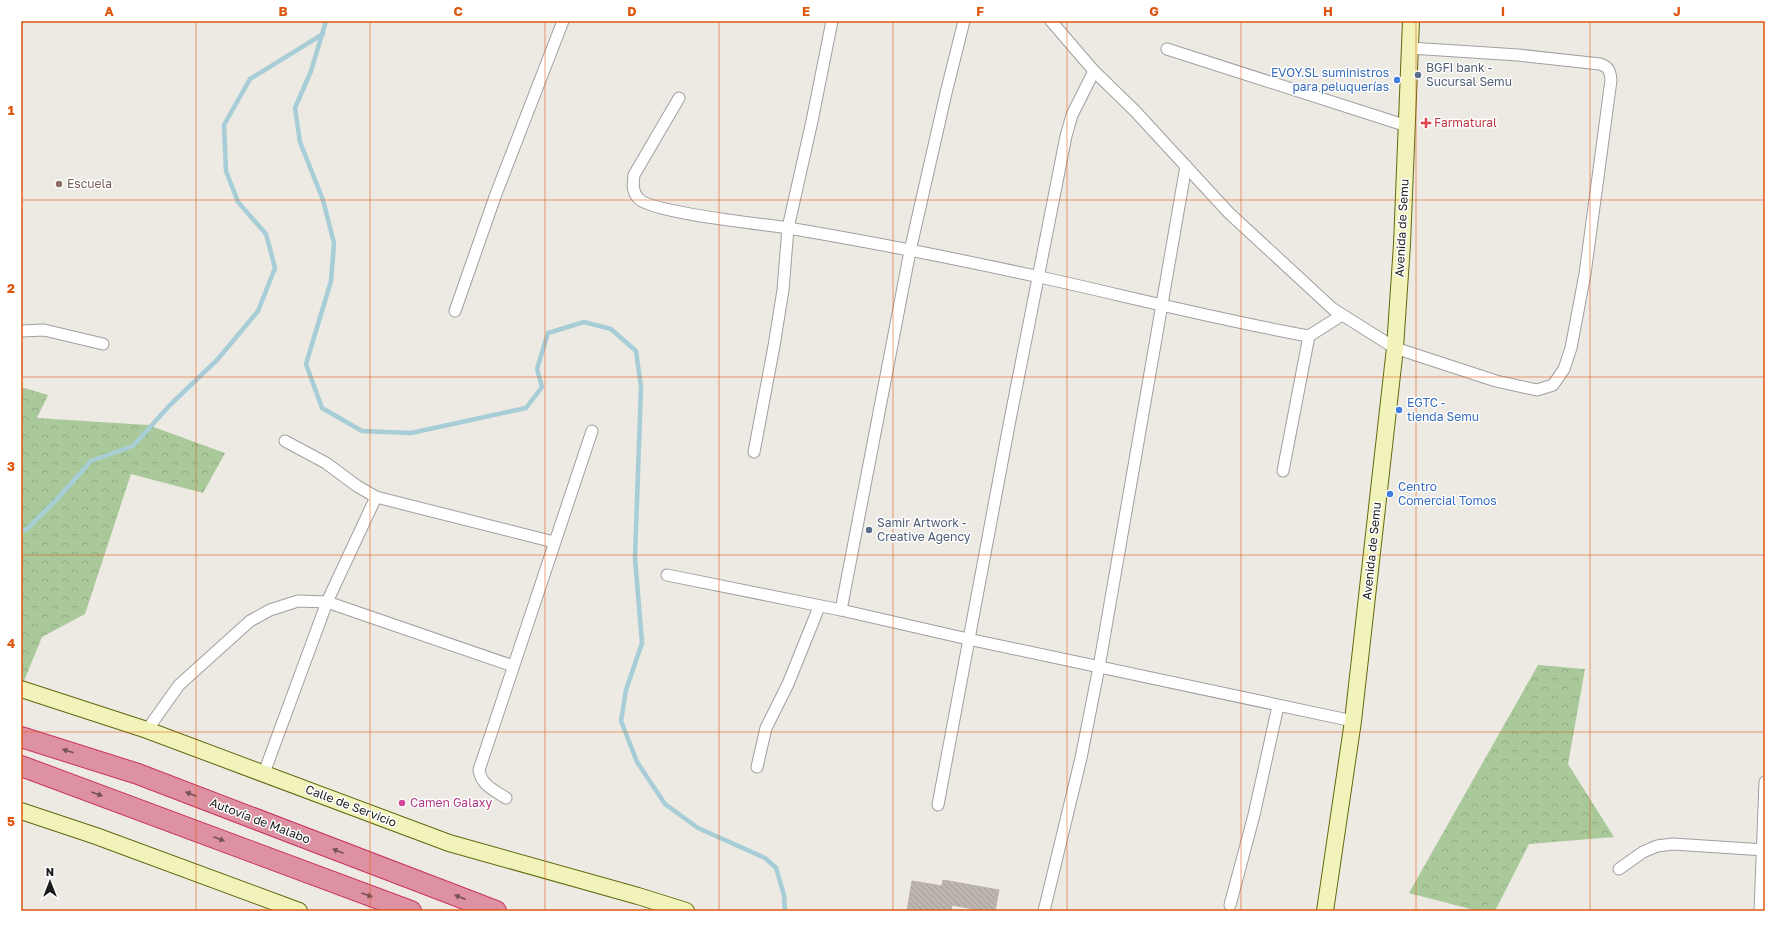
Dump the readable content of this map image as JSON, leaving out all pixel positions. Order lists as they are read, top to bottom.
{
  "streets": {
    "highway": ["Autovía de Malabo"],
    "street": ["Avenida de Semu", "Calle de Servicio"]
  },
  "places": {
    "other": [
      "BGFI bank - Sucursal Semu",
      "EVOY.SL suministros para peluquerías",
      "Escuela",
      "EGTC - tienda Semu",
      "Centro Comercial Tomos",
      "Samir Artwork - Creative Agency",
      "Camen Galaxy"
    ],
    "health": ["Farmatural"]
  },
  "north": "top",
  "grid": {
    "columns": [
      "A",
      "B",
      "C",
      "D",
      "E",
      "F",
      "G",
      "H",
      "I",
      "J"
    ],
    "rows": [
      "1",
      "2",
      "3",
      "4",
      "5"
    ]
  }
}
